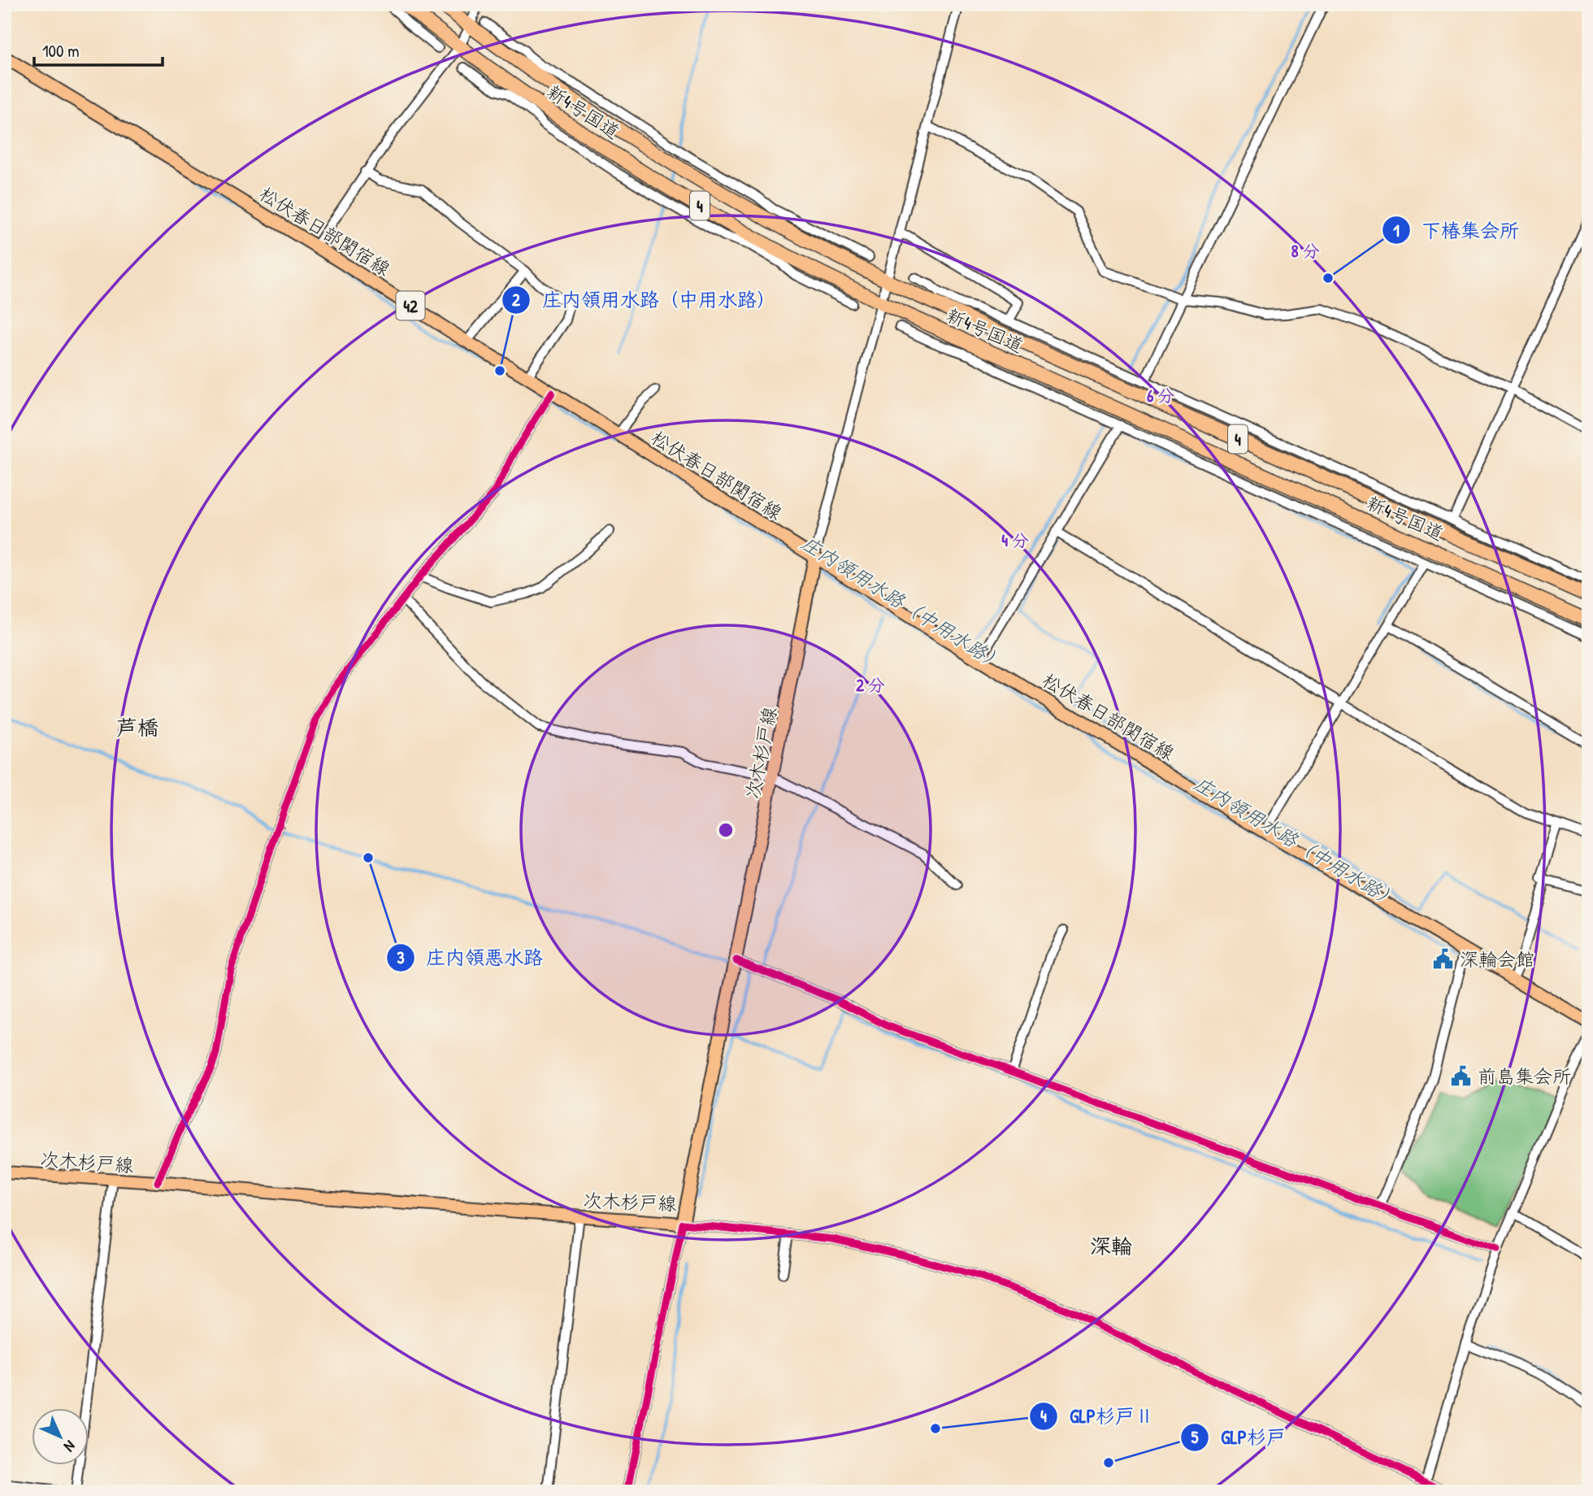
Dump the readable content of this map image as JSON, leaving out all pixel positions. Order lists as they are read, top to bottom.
{
  "streets": {
    "highway": ["新4号国道", "4"],
    "main road": ["松伏春日部関宿線", "42", "次木杉戸線"]
  },
  "crossings": [
    ["松伏春日部関宿線", "次木杉戸線"]
  ],
  "districts": ["芦橋", "深輪"],
  "water": ["庄内領用水路（中用水路）"],
  "places": {
    "other": [
      "下椿集会所",
      "庄内領用水路（中用水路）",
      "庄内領悪水路",
      "GLP杉戸Ⅱ",
      "GLP杉戸"
    ],
    "public building": ["深輪会館", "前島集会所"]
  },
  "scale_bar": "100 m",
  "north": "bottom right",
  "rings": [
    "8 分",
    "6 分",
    "4 分",
    "2 分"
  ]
}
